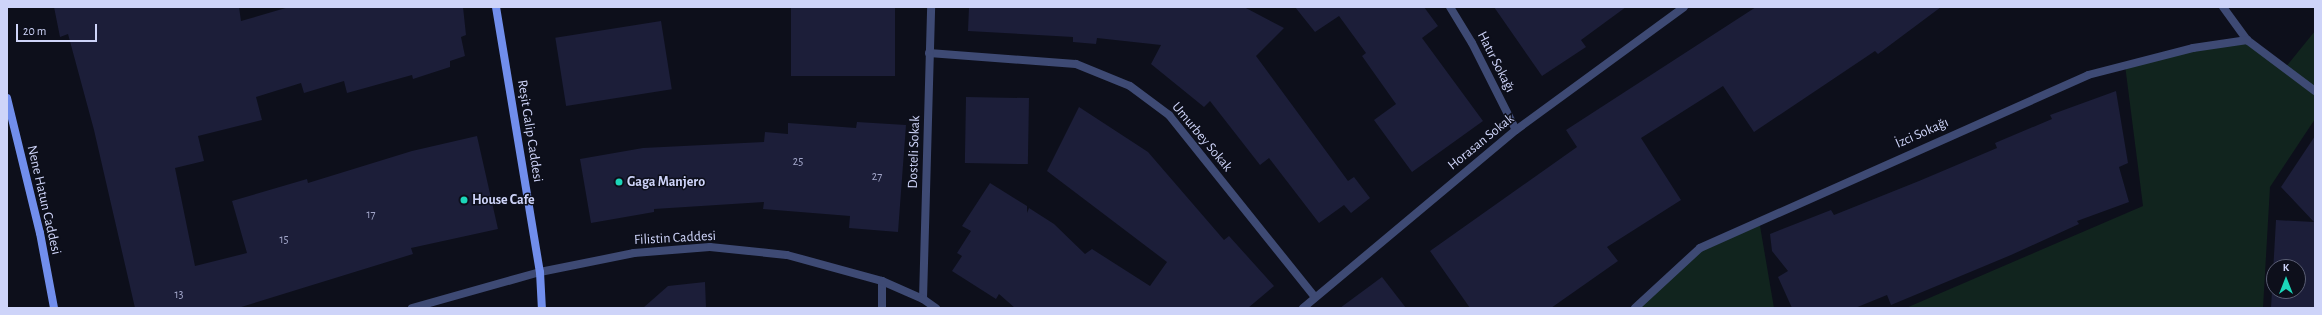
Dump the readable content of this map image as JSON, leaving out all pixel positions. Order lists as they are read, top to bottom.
{
  "streets": {
    "main road": ["Reşit Galip Caddesi", "Nene Hatun Caddesi"],
    "street": [
      "Hatır Sokağı",
      "İzci Sokağı",
      "Umurbey Sokak",
      "Horasan Sokak",
      "Dosteli Sokak",
      "Filistin Caddesi"
    ]
  },
  "crossings": [
    ["Hatır Sokağı", "Horasan Sokak"],
    ["Reşit Galip Caddesi", "Filistin Caddesi"],
    ["Umurbey Sokak", "Horasan Sokak"],
    ["Umurbey Sokak", "Dosteli Sokak"],
    ["Dosteli Sokak", "Filistin Caddesi"]
  ],
  "places": ["Gaga Manjero", "House Cafe"],
  "house_numbers": [
    "25",
    "27",
    "17",
    "15",
    "13"
  ],
  "scale_bar": "20 m",
  "north": "top"
}
